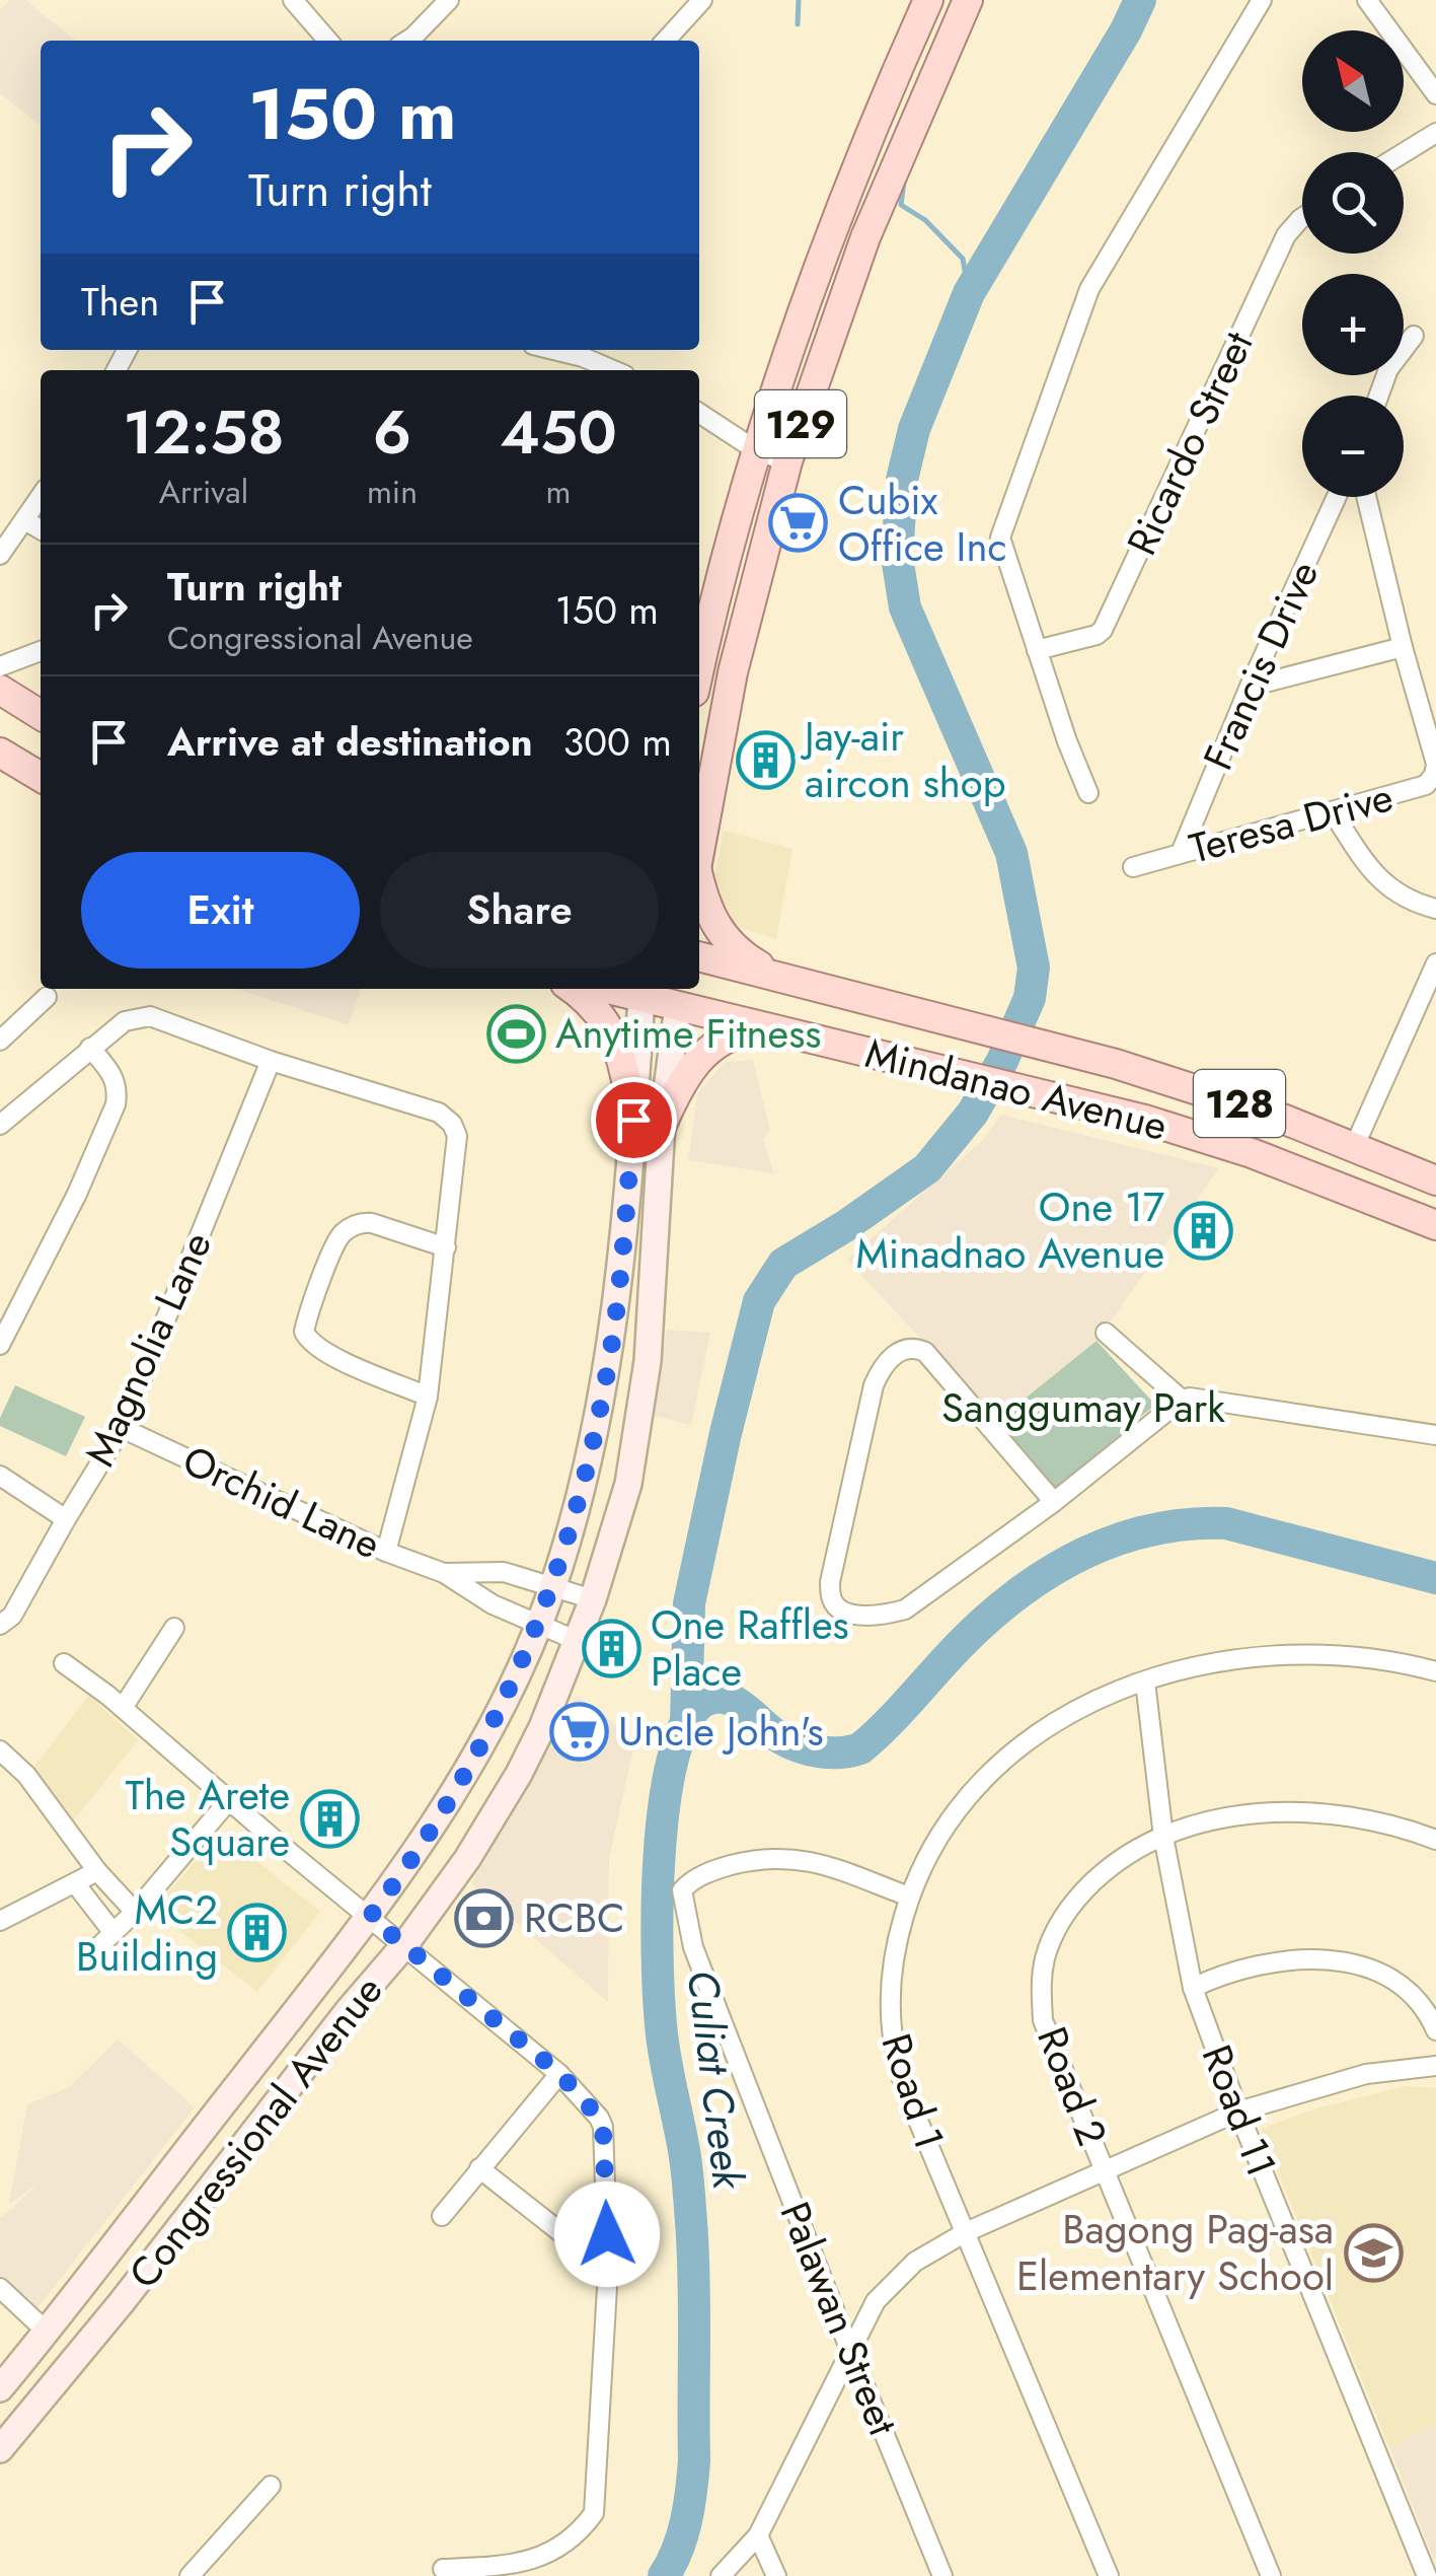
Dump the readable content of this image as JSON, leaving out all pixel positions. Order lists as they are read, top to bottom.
{
  "streets": {
    "main road": [
      "129",
      "Mindanao Avenue",
      "128",
      "Congressional Avenue"
    ],
    "street": [
      "Ricardo Street",
      "Francis Drive",
      "Teresa Drive",
      "Magnolia Lane",
      "Orchid Lane",
      "Road 2",
      "Road 1",
      "Road 11",
      "Palawan Street"
    ]
  },
  "crossings": [
    ["Francis Drive", "Teresa Drive"],
    ["Mindanao Avenue", "Congressional Avenue"],
    ["Magnolia Lane", "Orchid Lane"],
    ["Orchid Lane", "Congressional Avenue"],
    ["Road 2", "Road 11"],
    ["Road 1", "Road 11"],
    ["Road 1", "Palawan Street"]
  ],
  "water": ["Culiat Creek"],
  "parks": ["Sanggumay Park"],
  "places": {
    "supermarket": ["Cubix Office Inc", "Uncle John's"],
    "building": [
      "Jay-air aircon shop",
      "One 17 Minadnao Avenue",
      "One Raffles Place",
      "The Arete Square",
      "MC2 Building"
    ],
    "sports": ["Anytime Fitness"],
    "bank": ["RCBC"],
    "school or university": ["Bagong Pag-asa Elementary School"]
  },
  "north": "top left",
  "page": {
    "map_buttons": ["+", "−"],
    "turn": ["150 m", "Turn right"],
    "then": "Then",
    "eta": [
      "12:58",
      "Arrival",
      "6",
      "min",
      "450",
      "m"
    ],
    "list": [
      {
        "name": "Turn right",
        "note": "Congressional Avenue",
        "value": "150 m"
      },
      {
        "name": "Arrive at destination",
        "value": "300 m"
      }
    ],
    "buttons": ["Exit", "Share"]
  }
}
